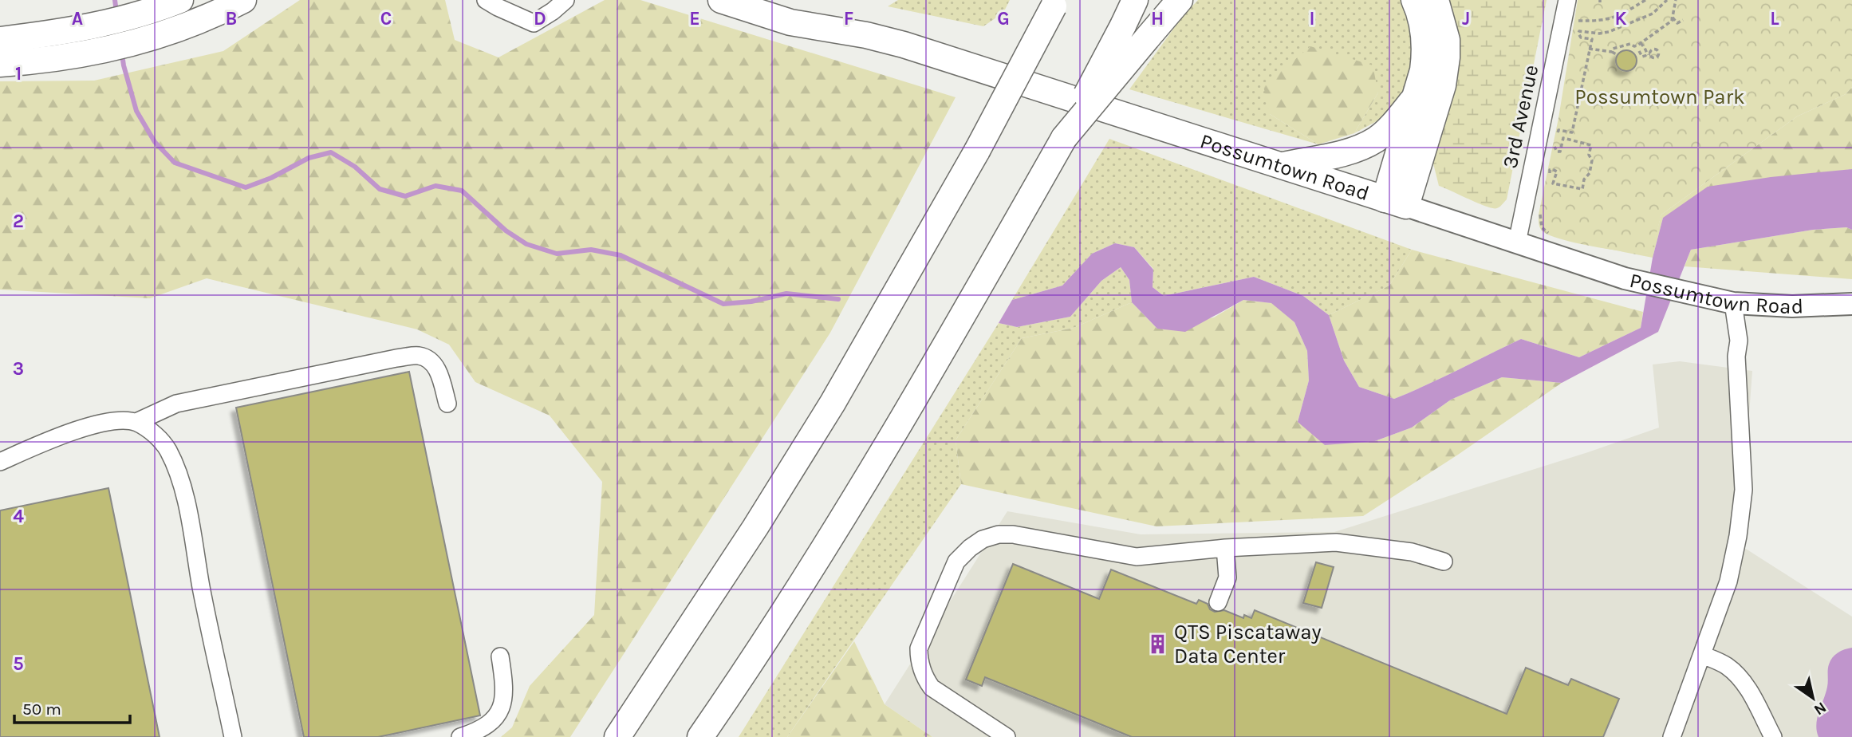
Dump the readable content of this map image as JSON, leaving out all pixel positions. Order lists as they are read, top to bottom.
{
  "streets": {
    "highway": ["Possumtown Road"],
    "street": ["3rd Avenue"]
  },
  "crossings": [
    ["3rd Avenue", "Possumtown Road"]
  ],
  "parks": ["Possumtown Park"],
  "places": {
    "building": ["QTS Piscataway Data Center"]
  },
  "scale_bar": "50 m",
  "north": "bottom right",
  "grid": {
    "columns": [
      "A",
      "B",
      "C",
      "D",
      "E",
      "F",
      "G",
      "H",
      "I",
      "J",
      "K",
      "L"
    ],
    "rows": [
      "1",
      "2",
      "3",
      "4",
      "5"
    ]
  }
}
